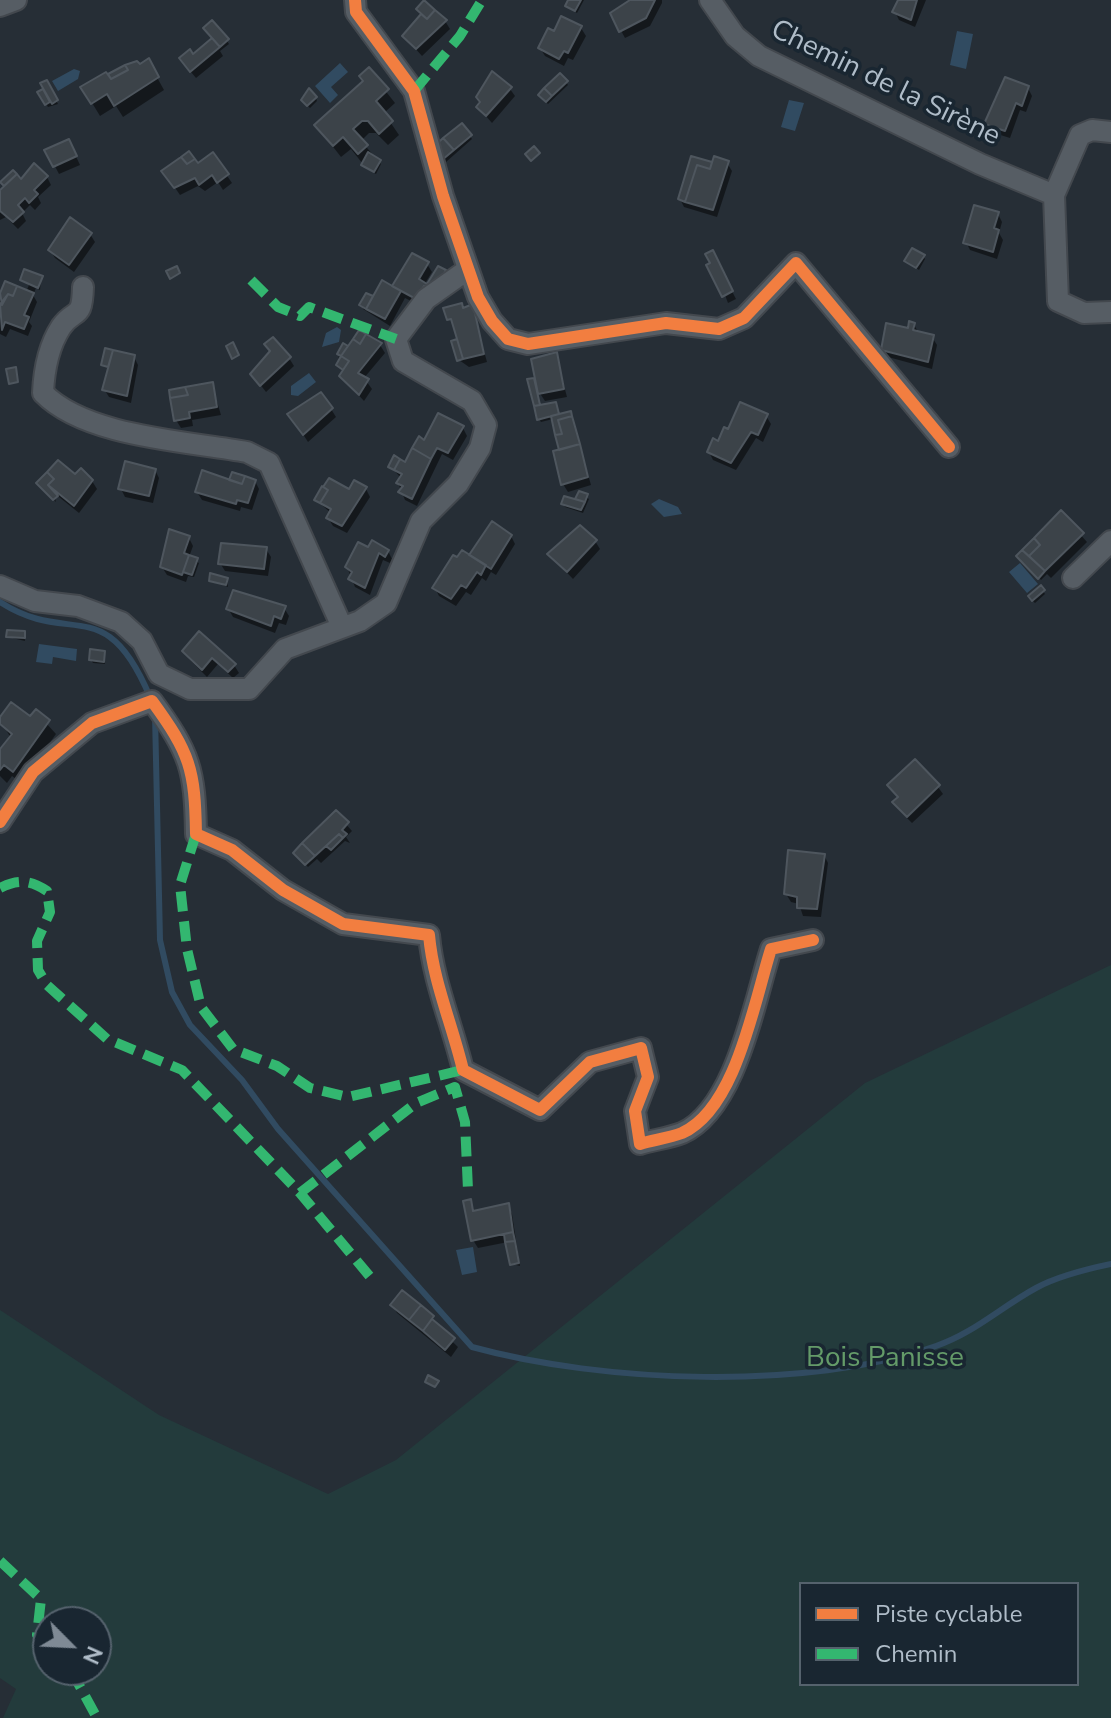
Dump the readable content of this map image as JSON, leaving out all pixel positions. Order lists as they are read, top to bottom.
{
  "streets": {
    "street": ["Chemin de la Sirène"]
  },
  "parks": ["Bois Panisse"],
  "legend": ["Piste cyclable", "Chemin"],
  "north": "bottom right"
}
